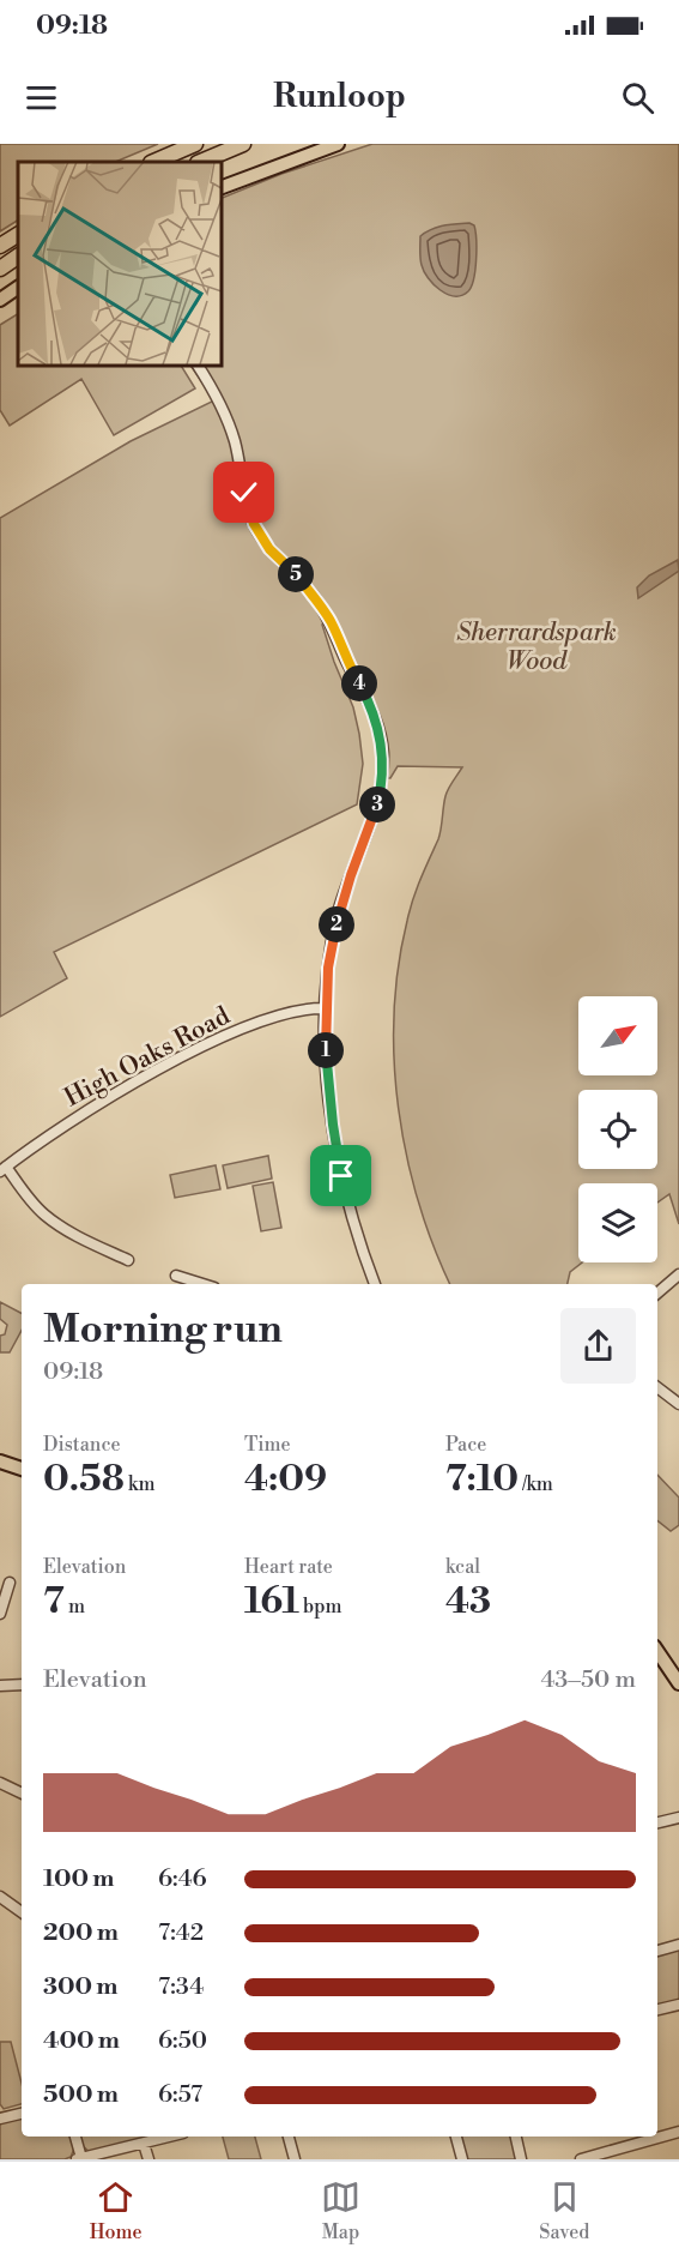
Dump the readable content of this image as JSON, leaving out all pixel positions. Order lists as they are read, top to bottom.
{
  "streets": {
    "street": ["High Oaks Road"]
  },
  "parks": ["Sherrardspark Wood"],
  "north": "top right",
  "page": {
    "status": "09:18",
    "header": "Runloop",
    "pins": [
      "5",
      "4",
      "3",
      "2",
      "1"
    ],
    "heading": ["Morning run", "09:18"],
    "stats": [
      ["Distance", "0.58 km"],
      ["Time", "4:09"],
      ["Pace", "7:10 /km"],
      ["Elevation", "7 m"],
      ["Heart rate", "161 bpm"],
      ["kcal", "43"]
    ],
    "chart": ["Elevation", "43–50 m"],
    "list": [
      {
        "name": "100 m",
        "note": "6:46"
      },
      {
        "name": "200 m",
        "note": "7:42"
      },
      {
        "name": "300 m",
        "note": "7:34"
      },
      {
        "name": "400 m",
        "note": "6:50"
      },
      {
        "name": "500 m",
        "note": "6:57"
      }
    ],
    "tabs": ["Home", "Map", "Saved"]
  }
}
